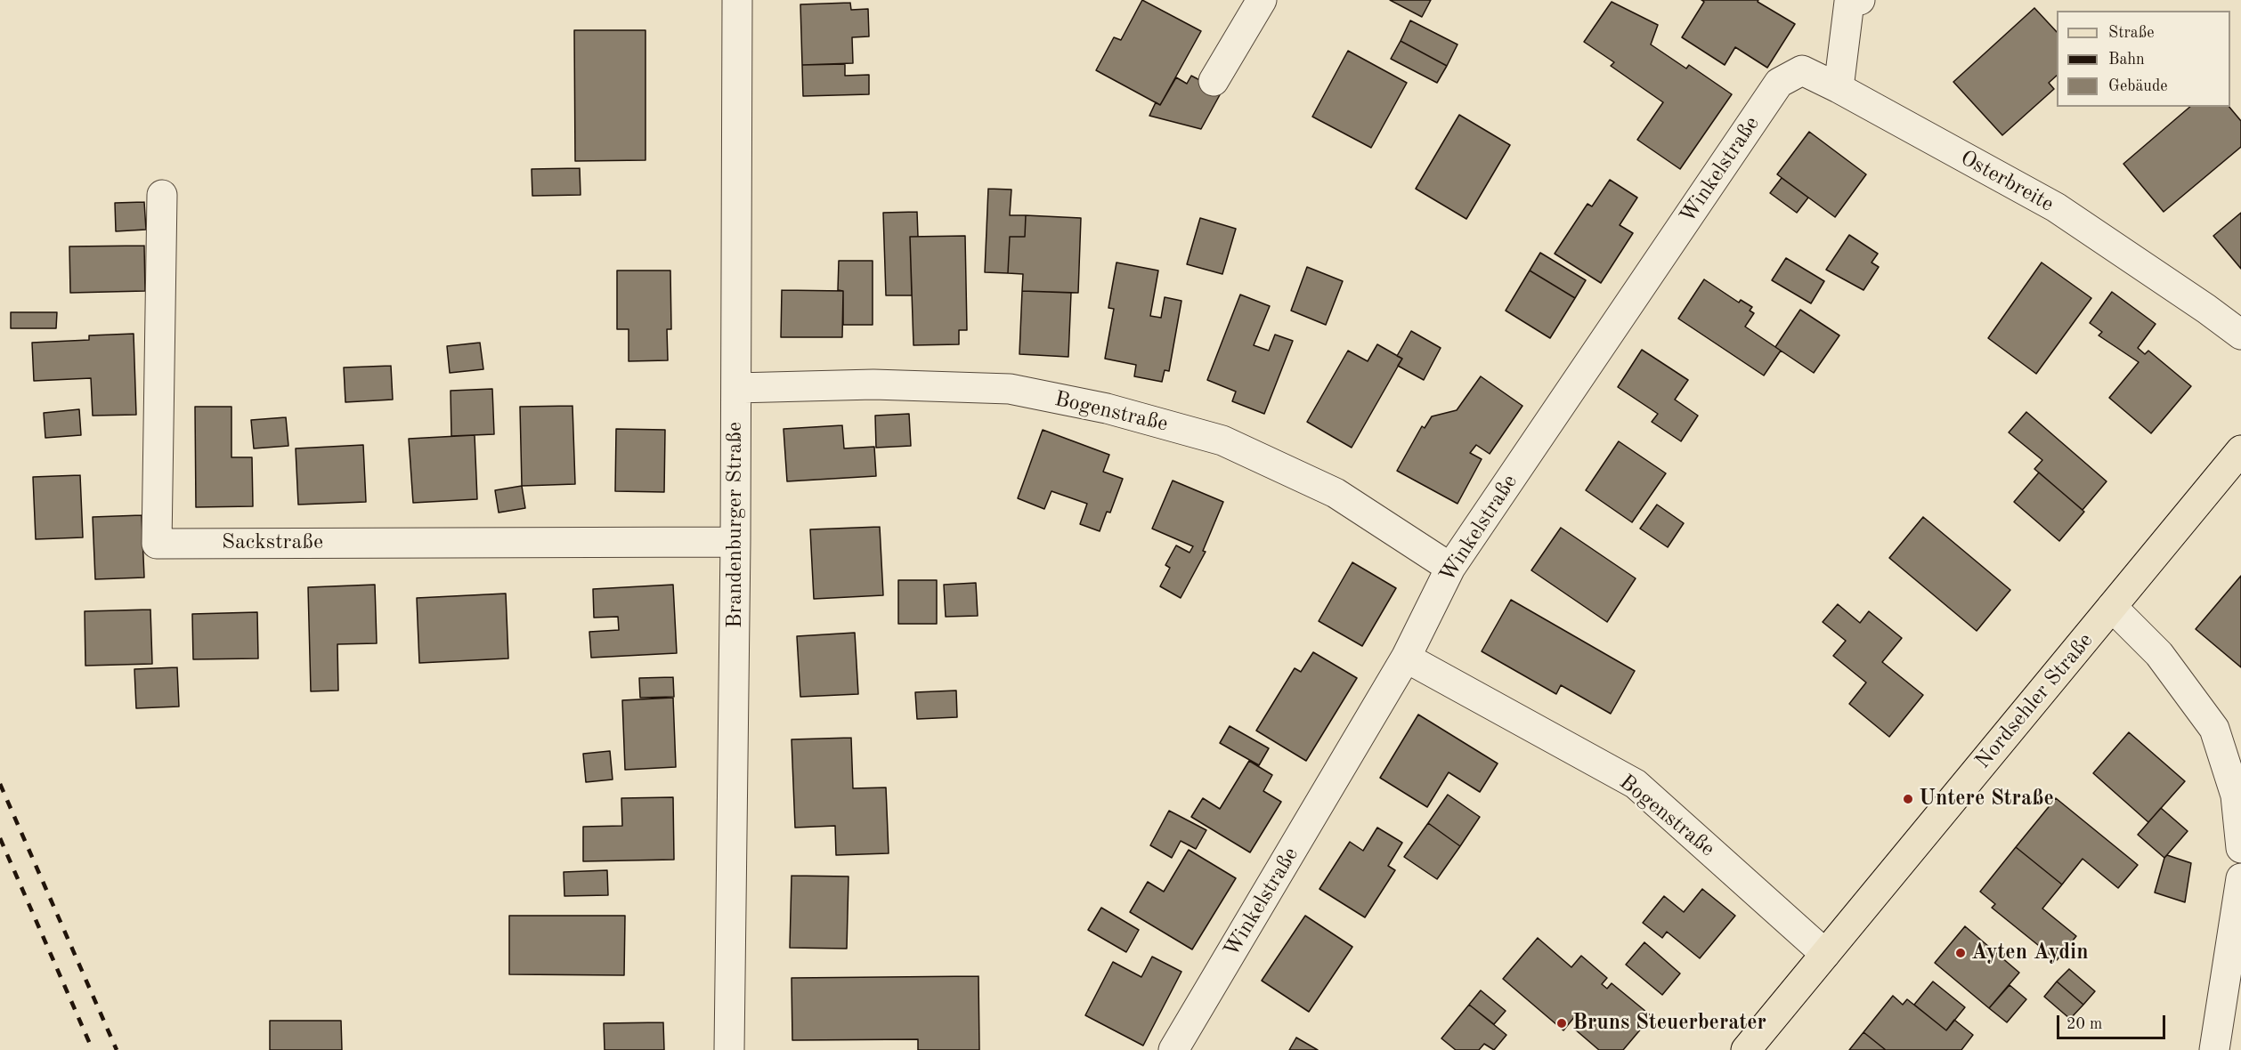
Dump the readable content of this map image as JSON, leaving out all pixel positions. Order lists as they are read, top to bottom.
{
  "streets": {
    "main road": ["Nordsehler Straße"],
    "street": [
      "Winkelstraße",
      "Osterbreite",
      "Bogenstraße",
      "Brandenburger Straße",
      "Sackstraße"
    ]
  },
  "crossings": [
    ["Winkelstraße", "Osterbreite"],
    ["Winkelstraße", "Bogenstraße"],
    ["Bogenstraße", "Brandenburger Straße"],
    ["Bogenstraße", "Nordsehler Straße"],
    ["Brandenburger Straße", "Sackstraße"]
  ],
  "places": ["Untere Straße", "Ayten Aydin", "Bruns Steuerberater"],
  "legend": ["Straße", "Bahn", "Gebäude"],
  "scale_bar": "20 m"
}
